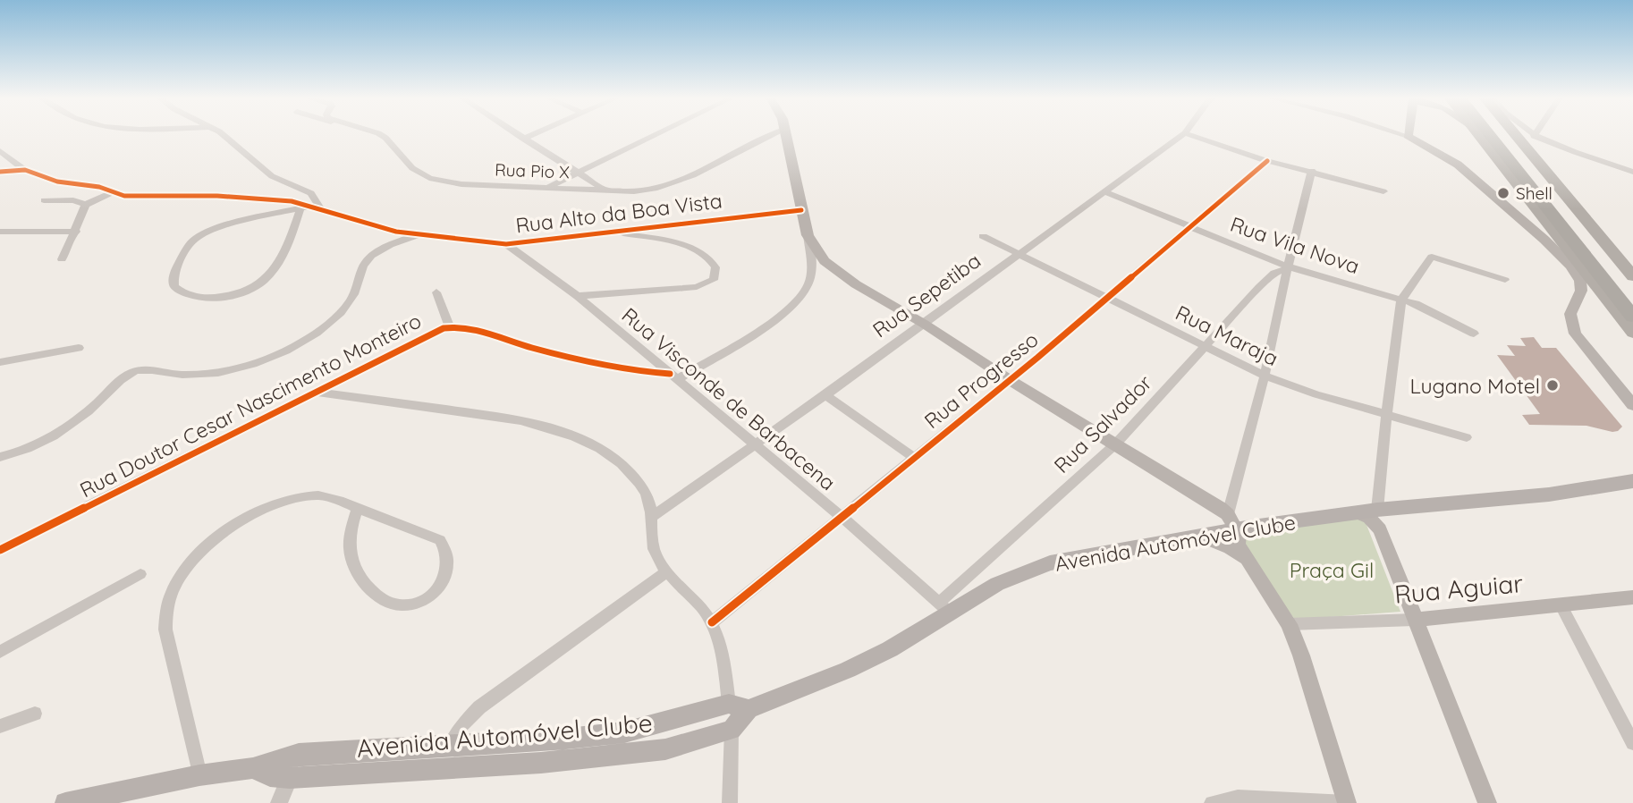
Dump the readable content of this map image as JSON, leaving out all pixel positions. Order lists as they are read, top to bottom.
{
  "streets": {
    "main road": ["Avenida Automóvel Clube", "Rua Aguiar"],
    "street": [
      "Rua Pio X",
      "Rua Alto da Boa Vista",
      "Rua Vila Nova",
      "Rua Sepetiba",
      "Rua Maraja",
      "Rua Progresso",
      "Rua Visconde de Barbacena",
      "Rua Doutor Cesar Nascimento Monteiro",
      "Rua Salvador"
    ]
  },
  "crossings": [
    ["Rua Alto da Boa Vista", "Rua Visconde de Barbacena"],
    ["Rua Vila Nova", "Rua Sepetiba"],
    ["Rua Vila Nova", "Rua Progresso"],
    ["Rua Vila Nova", "Rua Salvador"],
    ["Rua Sepetiba", "Rua Maraja"],
    ["Rua Sepetiba", "Rua Visconde de Barbacena"],
    ["Rua Maraja", "Rua Progresso"],
    ["Rua Maraja", "Rua Salvador"],
    ["Rua Progresso", "Rua Visconde de Barbacena"],
    ["Rua Visconde de Barbacena", "Rua Doutor Cesar Nascimento Monteiro"],
    ["Rua Visconde de Barbacena", "Rua Salvador"],
    ["Rua Visconde de Barbacena", "Avenida Automóvel Clube"],
    ["Rua Salvador", "Avenida Automóvel Clube"]
  ],
  "parks": ["Praça Gil"],
  "places": ["Shell", "Lugano Motel"]
}
